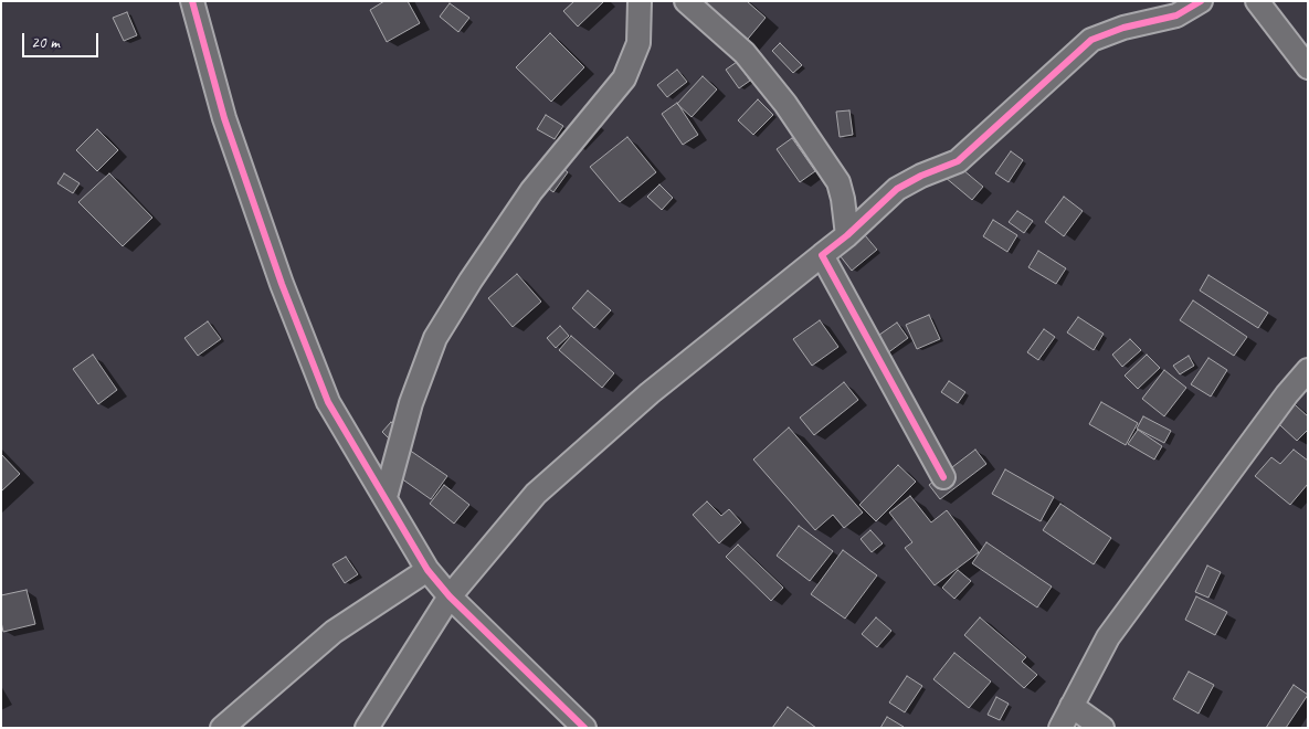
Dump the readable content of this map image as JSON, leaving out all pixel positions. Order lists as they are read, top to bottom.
{
  "scale_bar": "20 m"
}
